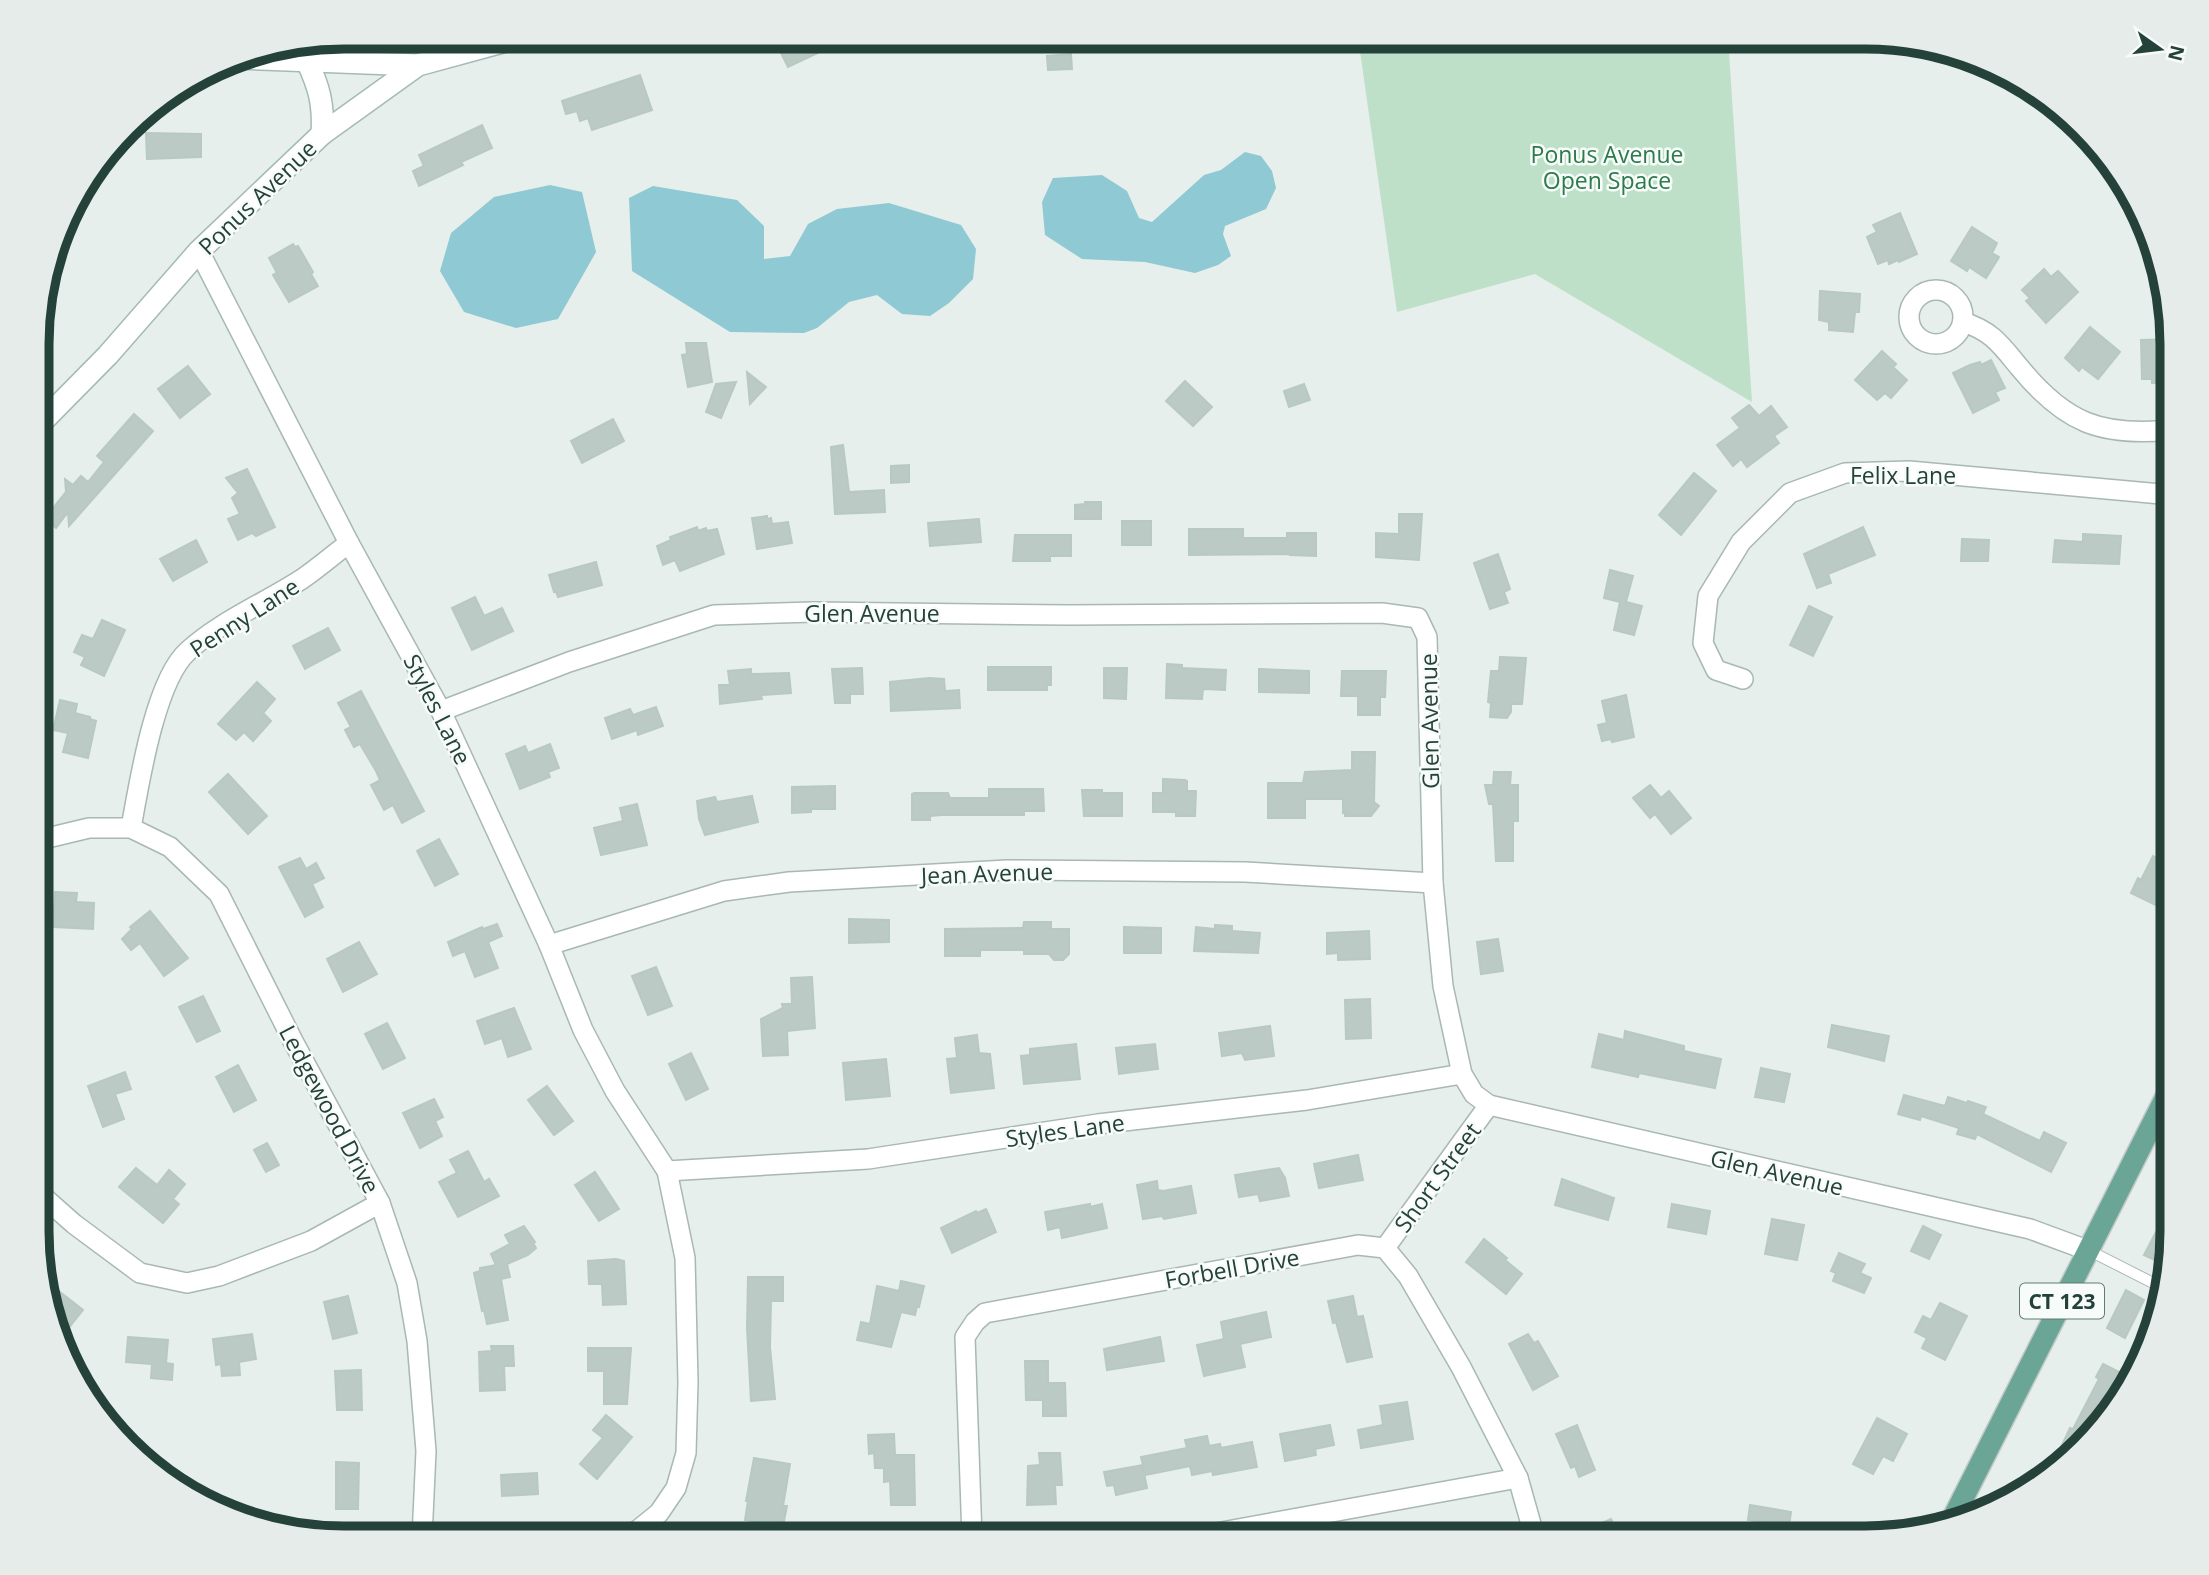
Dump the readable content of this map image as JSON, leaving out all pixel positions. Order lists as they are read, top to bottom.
{
  "streets": {
    "main road": ["CT 123"],
    "street": [
      "Ponus Avenue",
      "Felix Lane",
      "Glen Avenue",
      "Penny Lane",
      "Styles Lane",
      "Jean Avenue",
      "Ledgewood Drive",
      "Short Street",
      "Forbell Drive"
    ]
  },
  "crossings": [
    ["Ponus Avenue", "Styles Lane"],
    ["Glen Avenue", "Styles Lane"],
    ["Glen Avenue", "Jean Avenue"],
    ["Glen Avenue", "Short Street"],
    ["Glen Avenue", "CT 123"],
    ["Penny Lane", "Styles Lane"],
    ["Penny Lane", "Ledgewood Drive"],
    ["Styles Lane", "Jean Avenue"],
    ["Short Street", "Forbell Drive"]
  ],
  "parks": ["Ponus Avenue Open Space"],
  "north": "right"
}
